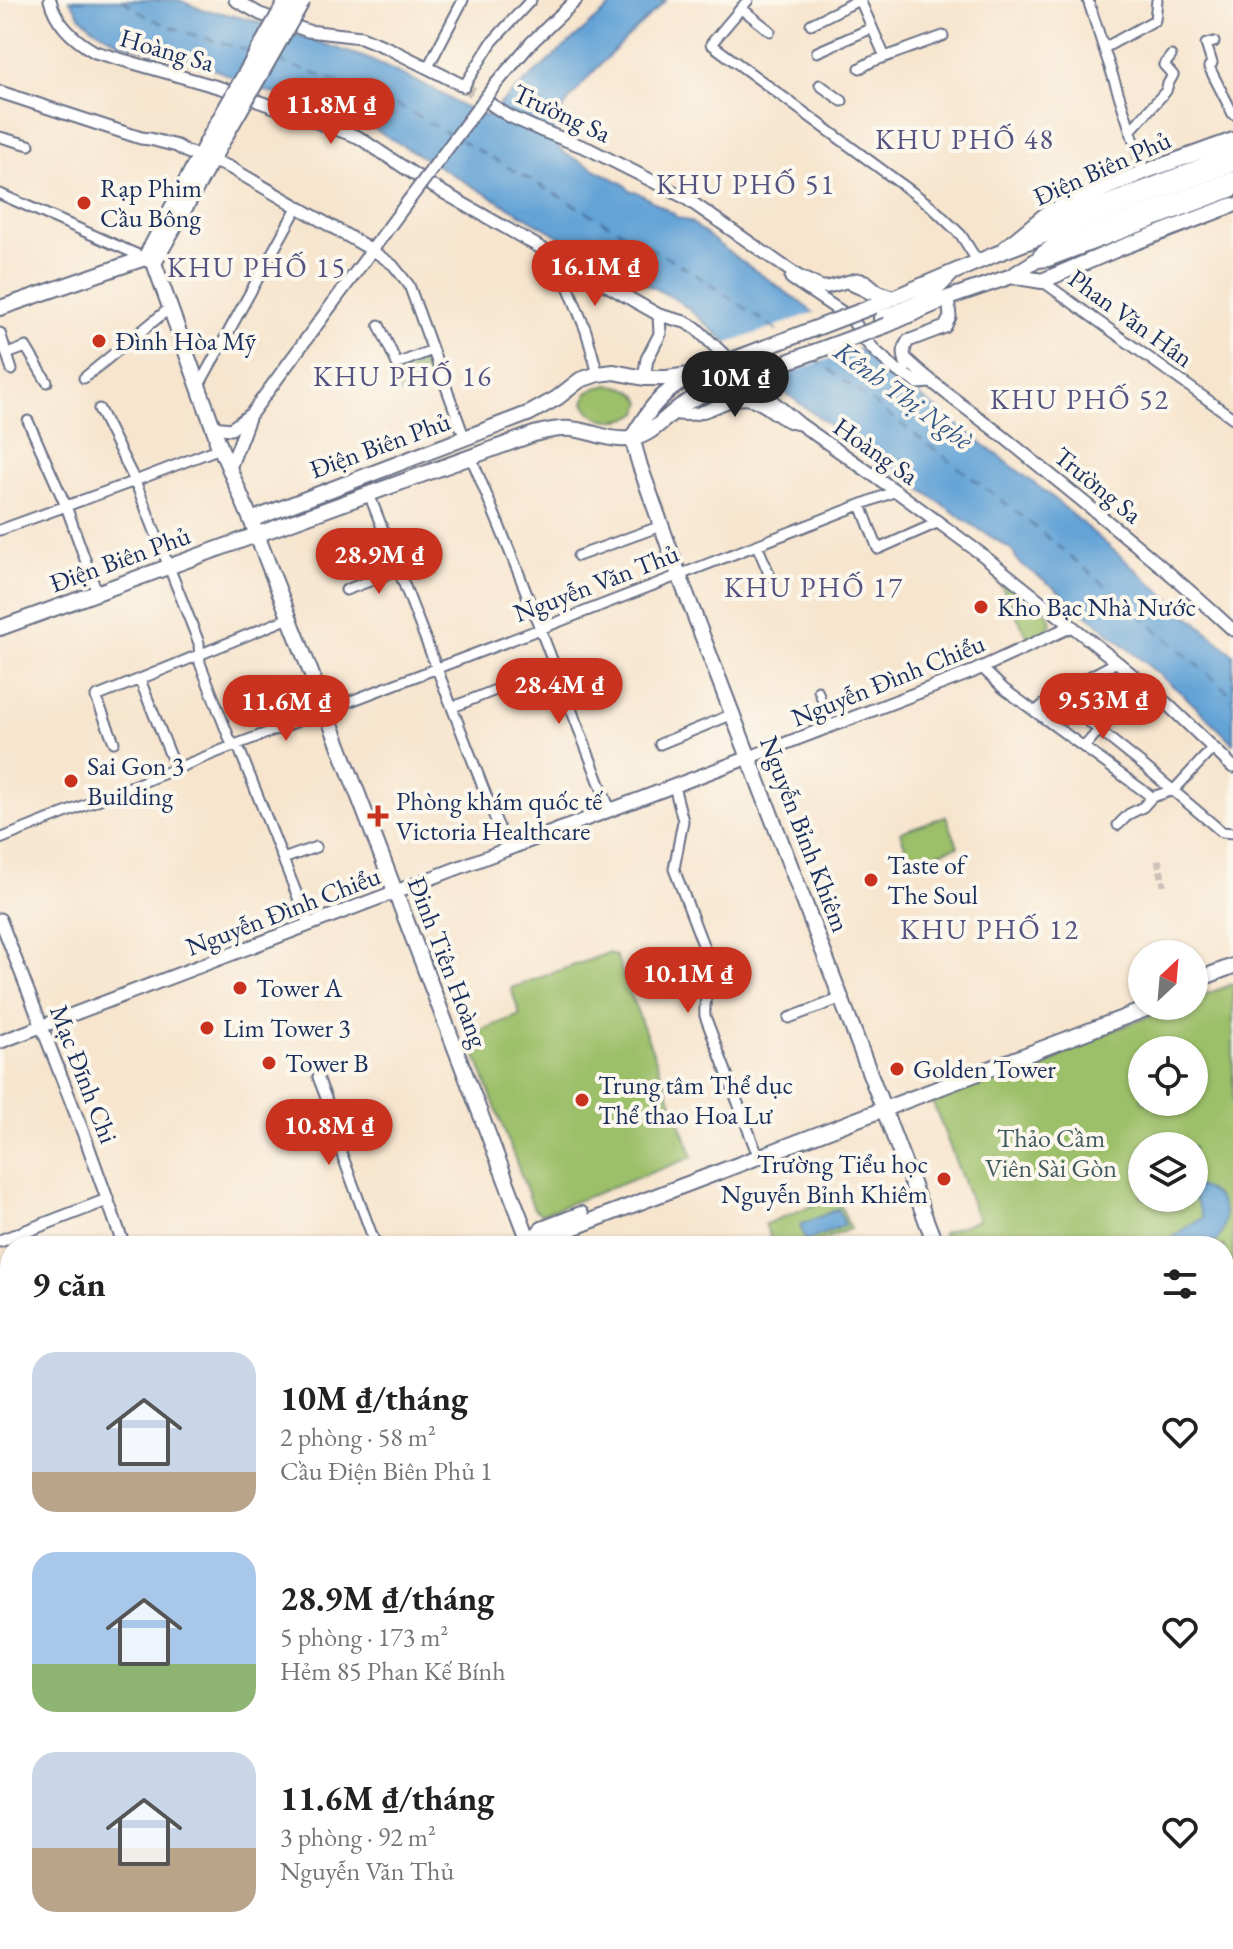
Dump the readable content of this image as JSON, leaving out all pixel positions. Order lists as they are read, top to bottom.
{
  "streets": {
    "main road": [
      "Điện Biên Phủ",
      "Ðiện Biên Phủ",
      "Nguyễn Đình Chiểu",
      "Nguyễn Bỉnh Khiêm",
      "Đinh Tiên Hoàng"
    ],
    "street": [
      "Hoàng Sa",
      "Trường Sa",
      "Phan Văn Hân",
      "Nguyễn Văn Thủ",
      "Mạc Đĩnh Chi"
    ]
  },
  "crossings": [
    ["Hoàng Sa", "Nguyễn Văn Thủ"],
    ["Hoàng Sa", "Nguyễn Đình Chiểu"],
    ["Điện Biên Phủ", "Phan Văn Hân"],
    ["Điện Biên Phủ", "Ðiện Biên Phủ"],
    ["Điện Biên Phủ", "Đinh Tiên Hoàng"],
    ["Ðiện Biên Phủ", "Nguyễn Bỉnh Khiêm"],
    ["Ðiện Biên Phủ", "Đinh Tiên Hoàng"],
    ["Nguyễn Văn Thủ", "Nguyễn Bỉnh Khiêm"],
    ["Nguyễn Văn Thủ", "Đinh Tiên Hoàng"],
    ["Nguyễn Đình Chiểu", "Nguyễn Bỉnh Khiêm"],
    ["Nguyễn Đình Chiểu", "Đinh Tiên Hoàng"],
    ["Nguyễn Đình Chiểu", "Mạc Đĩnh Chi"]
  ],
  "districts": [
    "KHU PHỐ 48",
    "KHU PHỐ 51",
    "KHU PHỐ 15",
    "KHU PHỐ 16",
    "KHU PHỐ 52",
    "KHU PHỐ 17",
    "KHU PHỐ 12"
  ],
  "water": ["Kênh Thị Nghè"],
  "parks": ["Thảo Cầm Viên Sài Gòn"],
  "places": {
    "other": [
      "Rạp Phim Cầu Bông",
      "Đình Hòa Mỹ",
      "Kho Bạc Nhà Nước",
      "Sai Gon 3 Building",
      "Taste of The Soul",
      "Tower A",
      "Lim Tower 3",
      "Tower B",
      "Golden Tower",
      "Trung tâm Thể dục Thể thao Hoa Lư",
      "Trường Tiểu học Nguyễn Bỉnh Khiêm"
    ],
    "health": ["Phòng khám quốc tế Victoria Healthcare"]
  },
  "north": "top right",
  "page": {
    "price": [
      "11.8M ₫",
      "16.1M ₫",
      "10M ₫",
      "28.9M ₫",
      "28.4M ₫",
      "9.53M ₫",
      "11.6M ₫",
      "10.1M ₫",
      "10.8M ₫"
    ],
    "heading": "9 căn",
    "list": [
      {
        "name": "10M ₫/tháng",
        "note": "2 phòng · 58 m² · Cầu Điện Biên Phủ 1"
      },
      {
        "name": "28.9M ₫/tháng",
        "note": "5 phòng · 173 m² · Hẻm 85 Phan Kế Bính"
      },
      {
        "name": "11.6M ₫/tháng",
        "note": "3 phòng · 92 m² · Nguyễn Văn Thủ"
      }
    ]
  }
}
